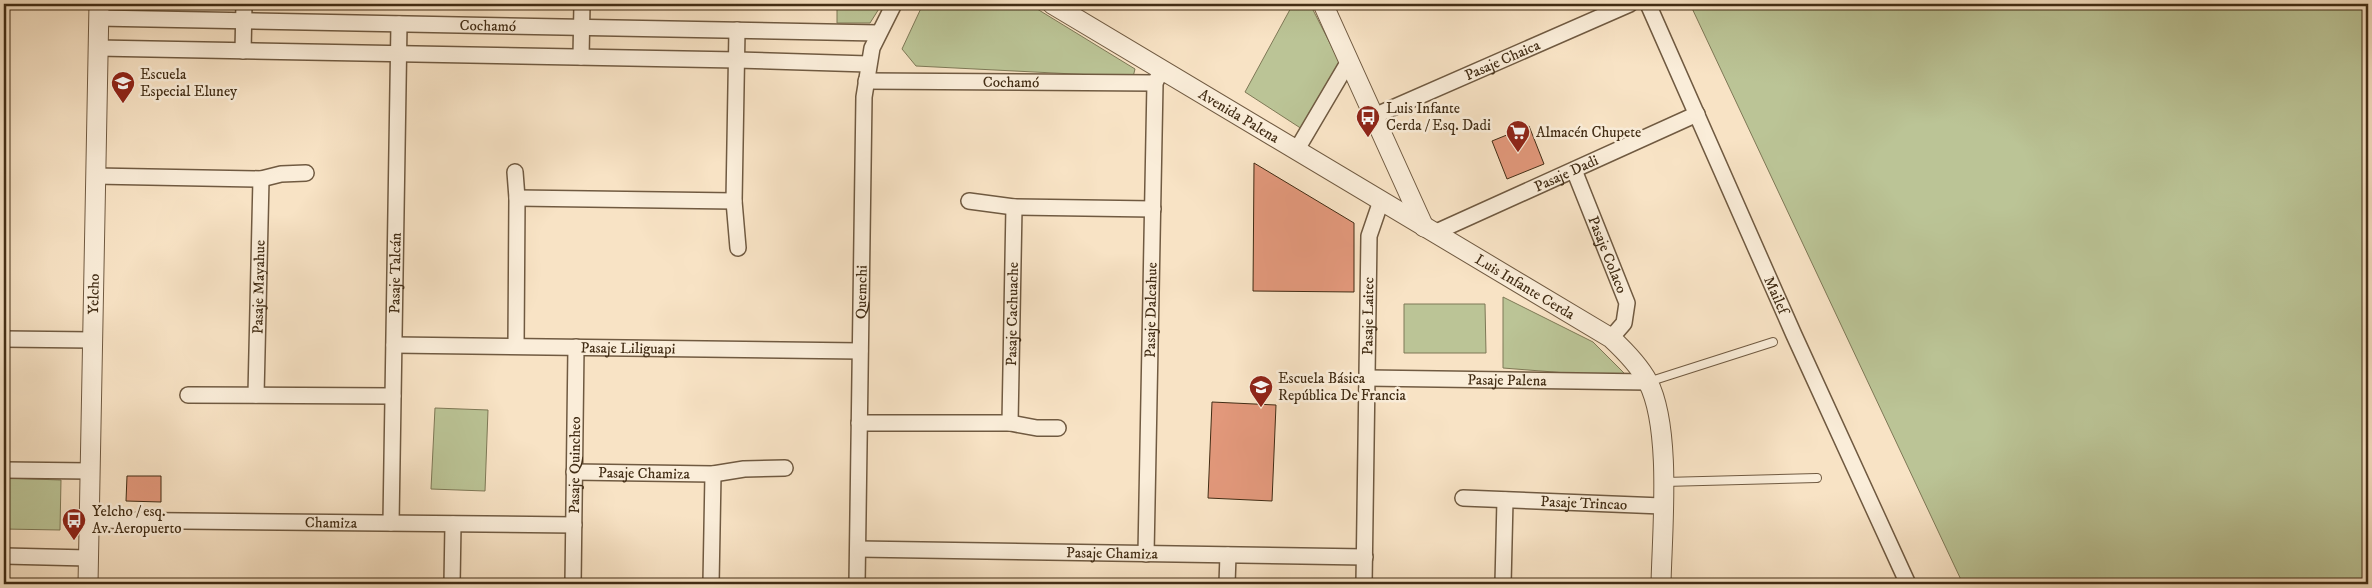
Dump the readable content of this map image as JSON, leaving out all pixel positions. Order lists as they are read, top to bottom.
{
  "streets": {
    "street": [
      "Cochamó",
      "Pasaje Chaica",
      "Avenida Palena",
      "Pasaje Dadi",
      "Pasaje Colaco",
      "Pasaje Talcán",
      "Pasaje Mayahue",
      "Luis Infante Cerda",
      "Quemchi",
      "Yelcho",
      "Mailef",
      "Pasaje Dalcahue",
      "Pasaje Cachuache",
      "Pasaje Laitec",
      "Pasaje Liliguapi",
      "Pasaje Palena",
      "Pasaje Quincheo",
      "Pasaje Chamiza",
      "Pasaje Trincao",
      "Chamiza"
    ]
  },
  "crossings": [
    ["Cochamó", "Avenida Palena"],
    ["Cochamó", "Pasaje Talcán"],
    ["Cochamó", "Quemchi"],
    ["Cochamó", "Yelcho"],
    ["Cochamó", "Pasaje Dalcahue"],
    ["Avenida Palena", "Pasaje Dadi"],
    ["Avenida Palena", "Luis Infante Cerda"],
    ["Avenida Palena", "Pasaje Dalcahue"],
    ["Avenida Palena", "Pasaje Laitec"],
    ["Pasaje Dadi", "Pasaje Colaco"],
    ["Pasaje Dadi", "Luis Infante Cerda"],
    ["Pasaje Dadi", "Mailef"],
    ["Pasaje Colaco", "Luis Infante Cerda"],
    ["Pasaje Talcán", "Pasaje Liliguapi"],
    ["Pasaje Talcán", "Chamiza"],
    ["Luis Infante Cerda", "Pasaje Palena"],
    ["Luis Infante Cerda", "Pasaje Trincao"],
    ["Quemchi", "Pasaje Liliguapi"],
    ["Quemchi", "Pasaje Chamiza"],
    ["Yelcho", "Chamiza"],
    ["Pasaje Dalcahue", "Pasaje Chamiza"],
    ["Pasaje Laitec", "Pasaje Palena"],
    ["Pasaje Laitec", "Pasaje Chamiza"],
    ["Pasaje Liliguapi", "Pasaje Quincheo"],
    ["Pasaje Quincheo", "Pasaje Chamiza"],
    ["Pasaje Quincheo", "Chamiza"]
  ],
  "places": {
    "school or university": ["Escuela Especial Eluney", "Escuela Básica República De Francia"],
    "bus stop": ["Luis Infante Cerda / Esq. Dadi", "Yelcho / esq. Av. Aeropuerto"],
    "supermarket": ["Almacén Chupete"]
  }
}
